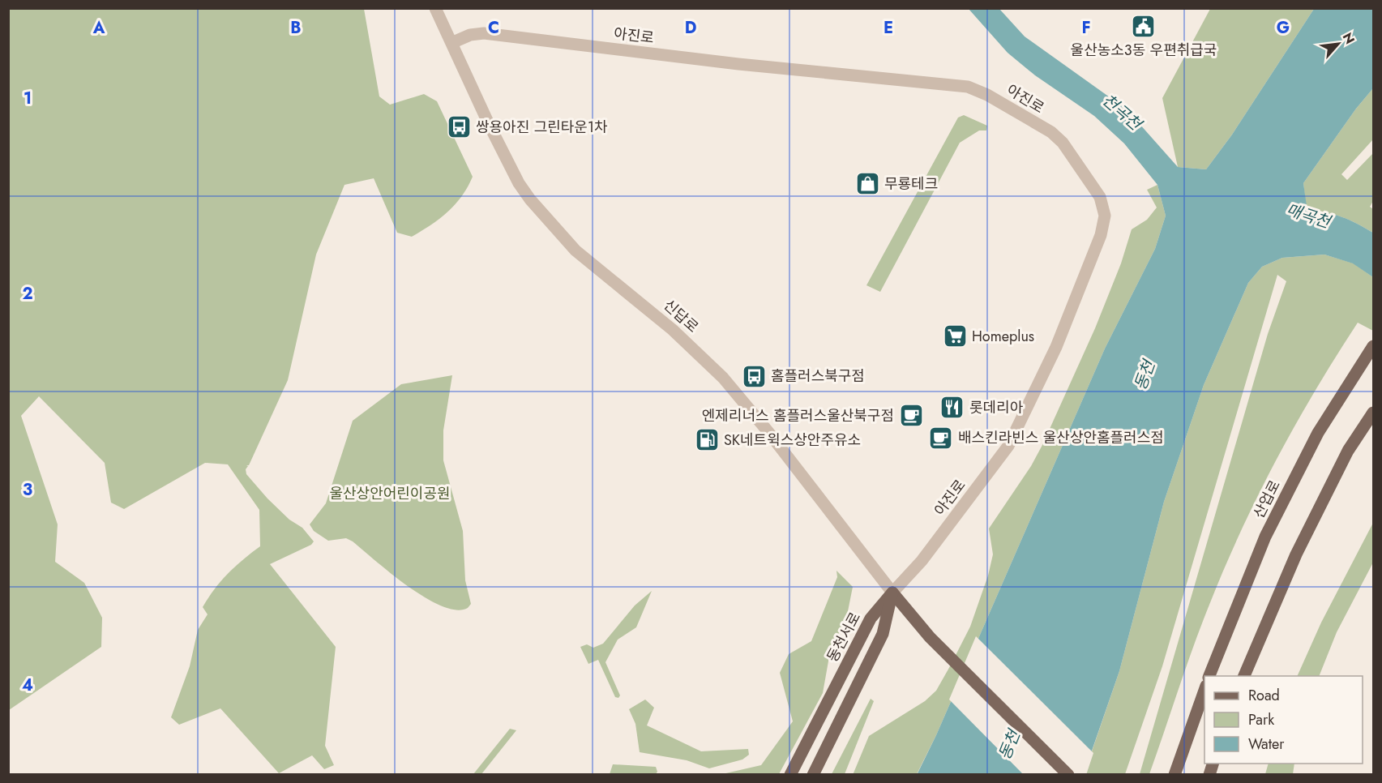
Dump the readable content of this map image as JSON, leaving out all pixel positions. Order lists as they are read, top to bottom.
{
  "streets": {
    "main road": ["신답로", "산업로", "동천서로"],
    "street": ["아진로"]
  },
  "crossings": [
    ["아진로", "신답로"],
    ["아진로", "동천서로"],
    ["신답로", "동천서로"]
  ],
  "water": ["천곡천", "매곡천", "동천"],
  "parks": ["울산상안어린이공원"],
  "places": {
    "public building": ["울산농소3동 우편취급국"],
    "bus stop": ["쌍용아진 그린타운1차", "홈플러스북구점"],
    "shop": ["무룡테크"],
    "supermarket": ["Homeplus"],
    "restaurant": ["롯데리아"],
    "cafe": ["엔제리너스 홈플러스울산북구점", "배스킨라빈스 울산상안홈플러스점"],
    "fuel station": ["SK네트윅스상안주유소"]
  },
  "legend": ["Road", "Park", "Water"],
  "north": "top right",
  "grid": {
    "columns": [
      "A",
      "B",
      "C",
      "D",
      "E",
      "F",
      "G"
    ],
    "rows": [
      "1",
      "2",
      "3",
      "4"
    ]
  }
}
